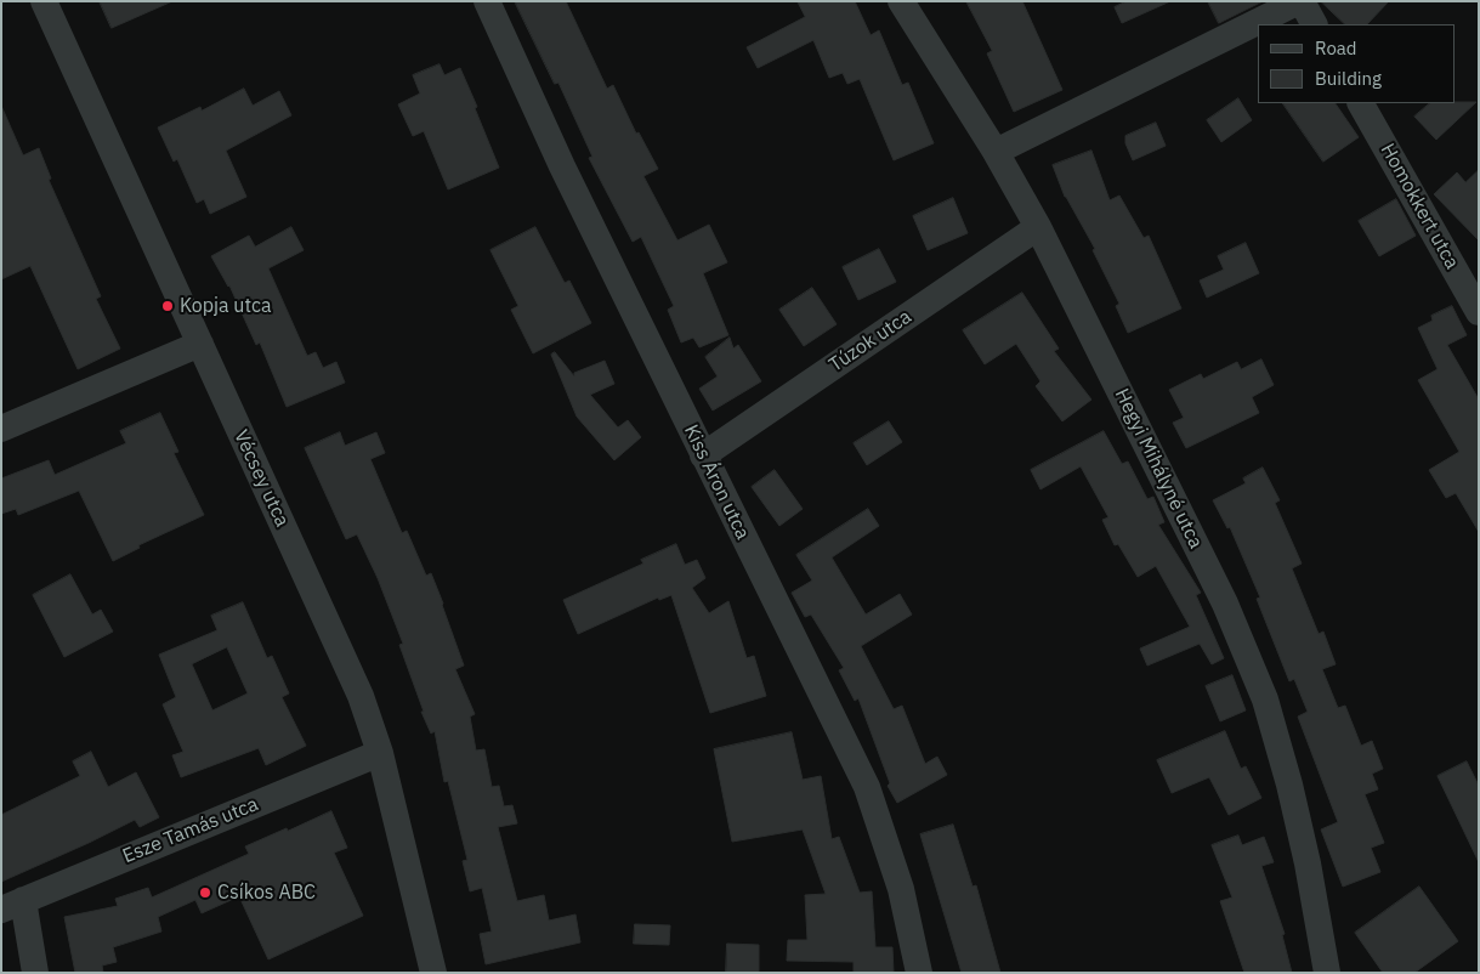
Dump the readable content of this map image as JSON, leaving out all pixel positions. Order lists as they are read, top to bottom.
{
  "streets": {
    "street": [
      "Homokkert utca",
      "Túzok utca",
      "Hegyi Mihályné utca",
      "Vécsey utca",
      "Kiss Áron utca",
      "Esze Tamás utca"
    ]
  },
  "crossings": [
    ["Túzok utca", "Hegyi Mihályné utca"],
    ["Túzok utca", "Kiss Áron utca"],
    ["Vécsey utca", "Esze Tamás utca"]
  ],
  "places": ["Kopja utca", "Csíkos ABC"],
  "legend": ["Road", "Building"]
}
